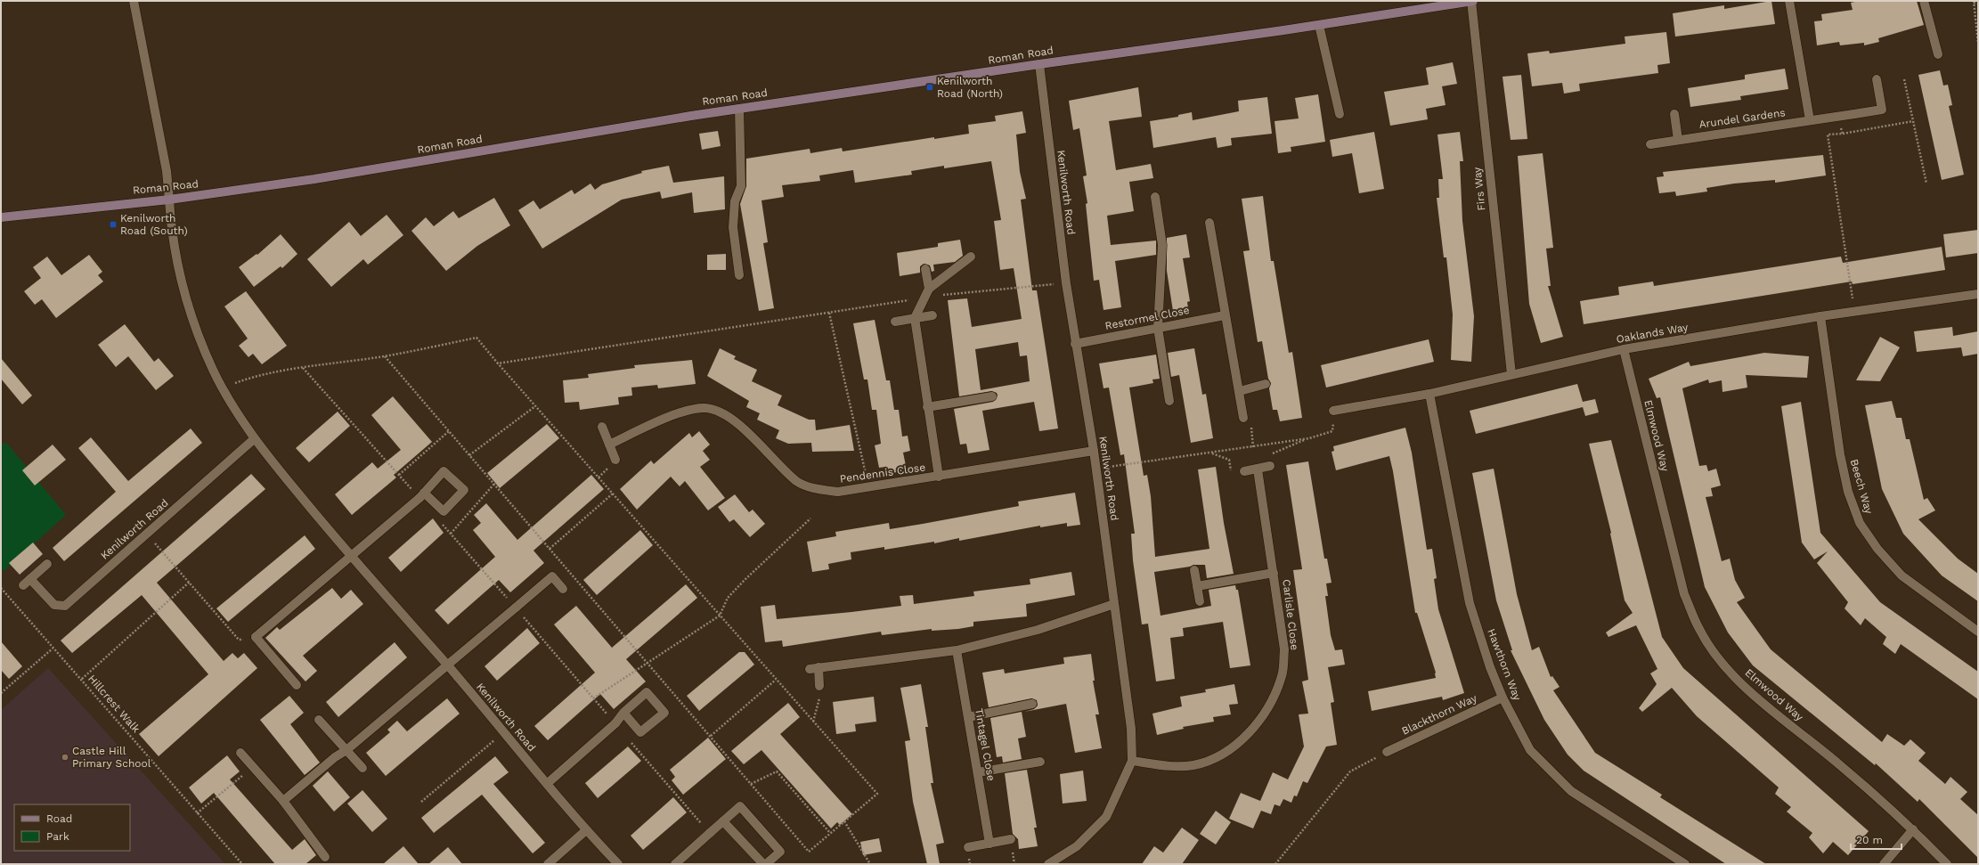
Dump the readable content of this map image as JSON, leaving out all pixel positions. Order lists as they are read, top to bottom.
{
  "streets": {
    "street": [
      "Roman Road",
      "Arundel Gardens",
      "Firs Way",
      "Kenilworth Road",
      "Restormel Close",
      "Oaklands Way",
      "Elmwood Way",
      "Pendennis Close",
      "Beech Way",
      "Carlisle Close",
      "Hawthorn Way",
      "Blackthorn Way",
      "Tintagel Close"
    ],
    "path": ["Hillcrest Walk"]
  },
  "crossings": [
    ["Roman Road", "Firs Way"],
    ["Roman Road", "Kenilworth Road"],
    ["Firs Way", "Oaklands Way"],
    ["Kenilworth Road", "Restormel Close"],
    ["Kenilworth Road", "Pendennis Close"],
    ["Kenilworth Road", "Carlisle Close"],
    ["Oaklands Way", "Elmwood Way"],
    ["Oaklands Way", "Beech Way"],
    ["Oaklands Way", "Hawthorn Way"],
    ["Hawthorn Way", "Blackthorn Way"]
  ],
  "places": {
    "transit": ["Kenilworth Road (North)", "Kenilworth Road (South)"],
    "other": ["Castle Hill Primary School"]
  },
  "legend": ["Road", "Park"],
  "scale_bar": "20 m"
}
